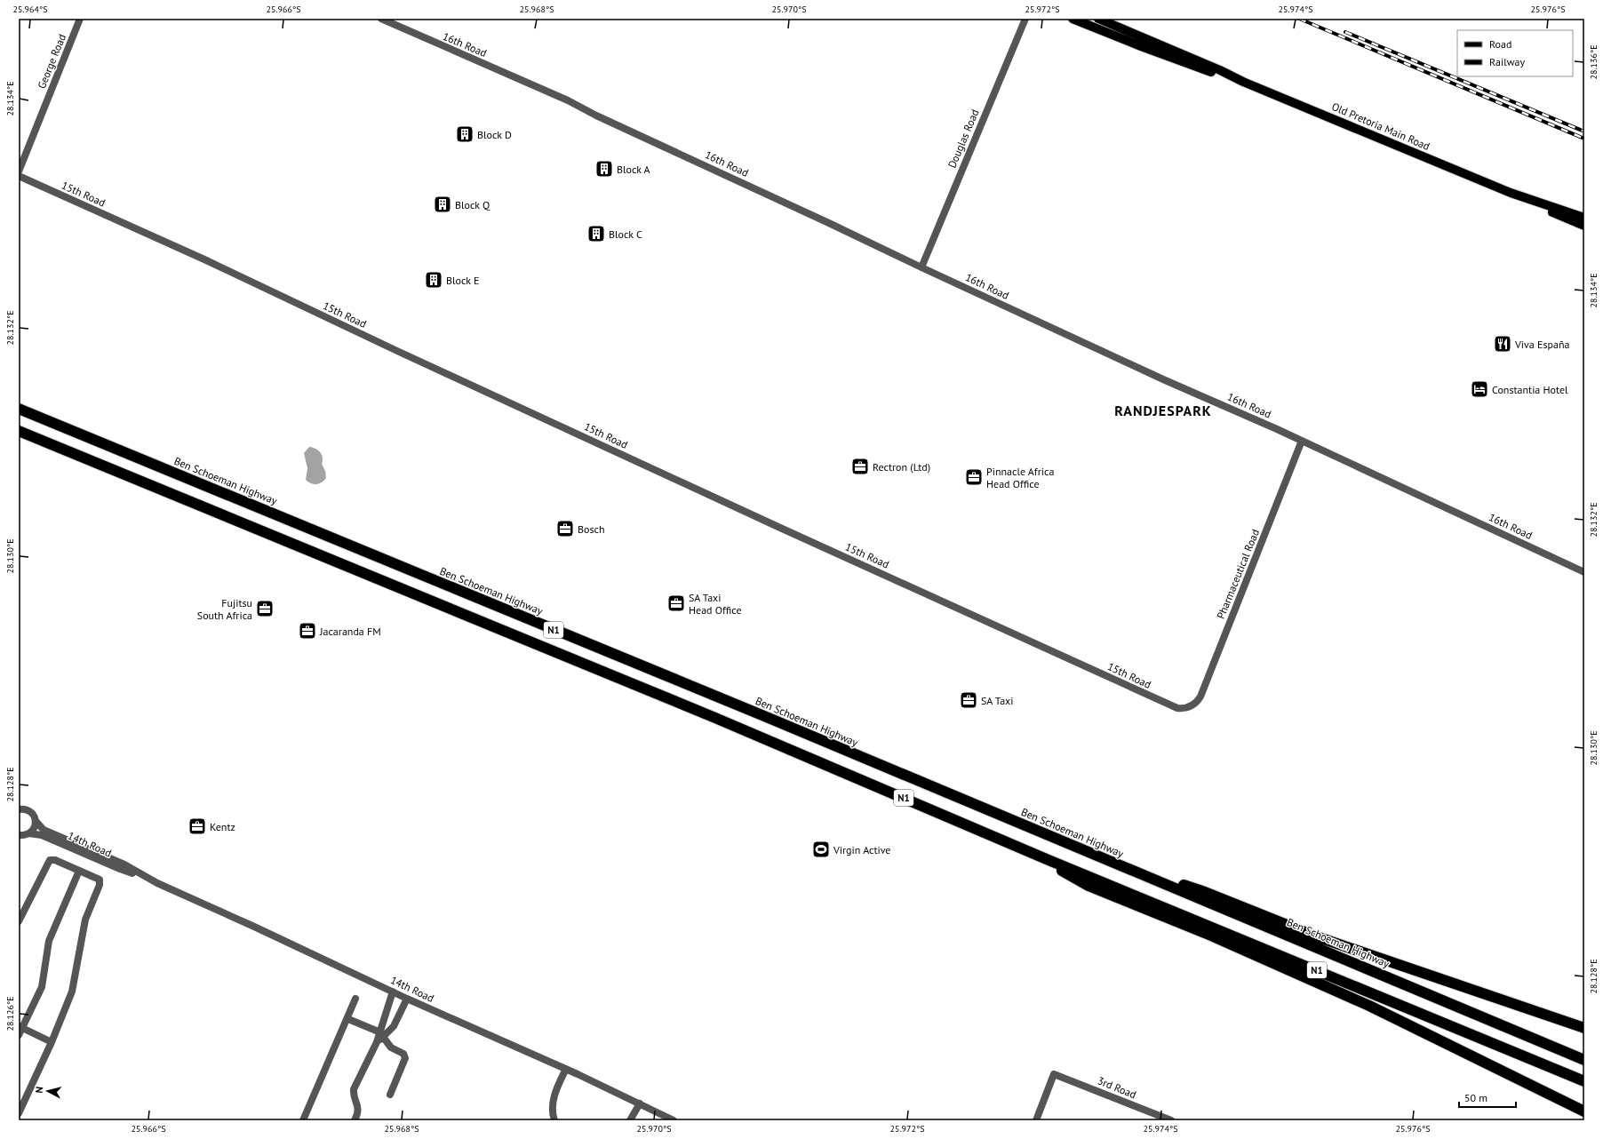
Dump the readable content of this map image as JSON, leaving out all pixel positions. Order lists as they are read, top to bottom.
{
  "streets": {
    "highway": ["Ben Schoeman Highway", "N1"],
    "main road": ["Old Pretoria Main Road"],
    "street": [
      "16th Road",
      "George Road",
      "Douglas Road",
      "15th Road",
      "Pharmaceutical Road",
      "14th Road",
      "3rd Road"
    ]
  },
  "crossings": [
    ["16th Road", "Douglas Road"],
    ["16th Road", "Pharmaceutical Road"],
    ["15th Road", "Pharmaceutical Road"]
  ],
  "districts": ["RANDJESPARK"],
  "places": {
    "building": [
      "Block D",
      "Block A",
      "Block Q",
      "Block C",
      "Block E"
    ],
    "restaurant": ["Viva España"],
    "hotel": ["Constantia Hotel"],
    "office": [
      "Rectron (Ltd)",
      "Pinnacle Africa Head Office",
      "Bosch",
      "SA Taxi Head Office",
      "Fujitsu South Africa",
      "Jacaranda FM",
      "SA Taxi",
      "Kentz"
    ],
    "sports": ["Virgin Active"]
  },
  "legend": ["Road", "Railway"],
  "scale_bar": "50 m",
  "north": "left",
  "coordinates": [
    "25.964°S",
    "25.966°S",
    "25.968°S",
    "25.970°S",
    "25.972°S",
    "25.974°S",
    "25.976°S",
    "28.136°E",
    "28.134°E",
    "28.132°E",
    "28.130°E",
    "28.128°E",
    "28.126°E"
  ]
}
